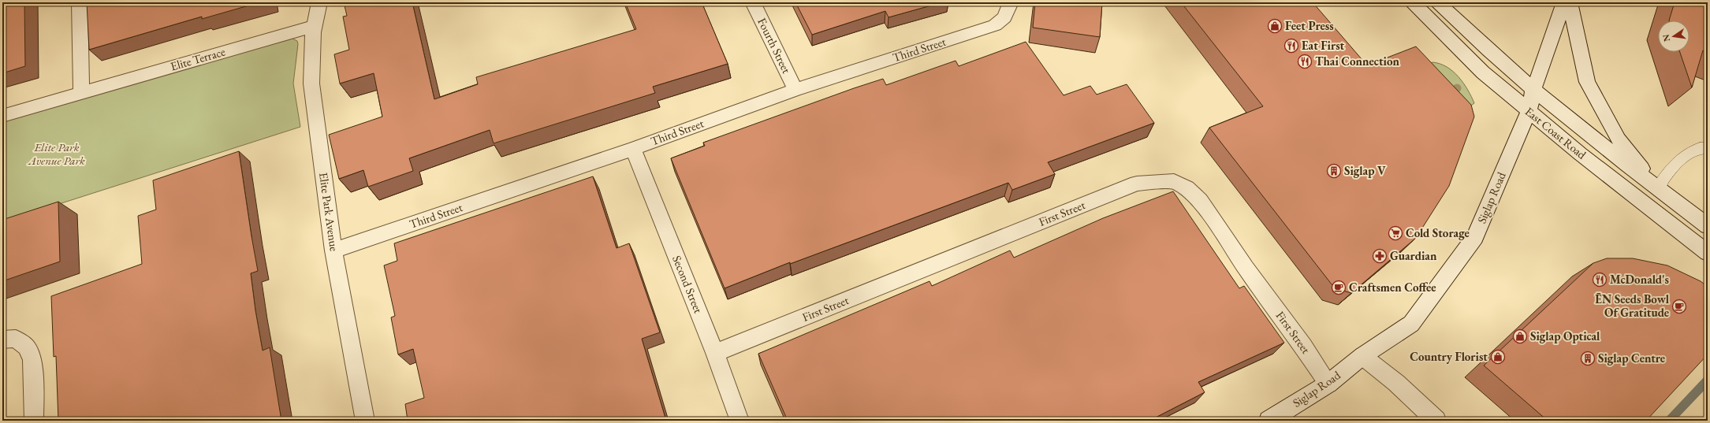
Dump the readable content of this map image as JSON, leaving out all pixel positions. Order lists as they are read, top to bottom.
{
  "streets": {
    "street": [
      "Fourth Street",
      "Third Street",
      "Elite Terrace",
      "East Coast Road",
      "Siglap Road",
      "Elite Park Avenue",
      "First Street",
      "Second Street"
    ]
  },
  "crossings": [
    ["Fourth Street", "Third Street"],
    ["Third Street", "Elite Park Avenue"],
    ["Third Street", "Second Street"],
    ["Elite Terrace", "Elite Park Avenue"],
    ["East Coast Road", "Siglap Road"],
    ["Siglap Road", "First Street"],
    ["First Street", "Second Street"]
  ],
  "parks": ["Elite Park Avenue Park"],
  "places": {
    "shop": ["Feet Press", "Siglap Optical", "Country Florist"],
    "restaurant": ["Eat First", "Thai Connection", "McDonald's"],
    "building": ["Siglap V", "Siglap Centre"],
    "supermarket": ["Cold Storage"],
    "pharmacy": ["Guardian"],
    "cafe": ["Craftsmen Coffee", "ĒN Seeds Bowl Of Gratitude"]
  },
  "north": "left"
}
